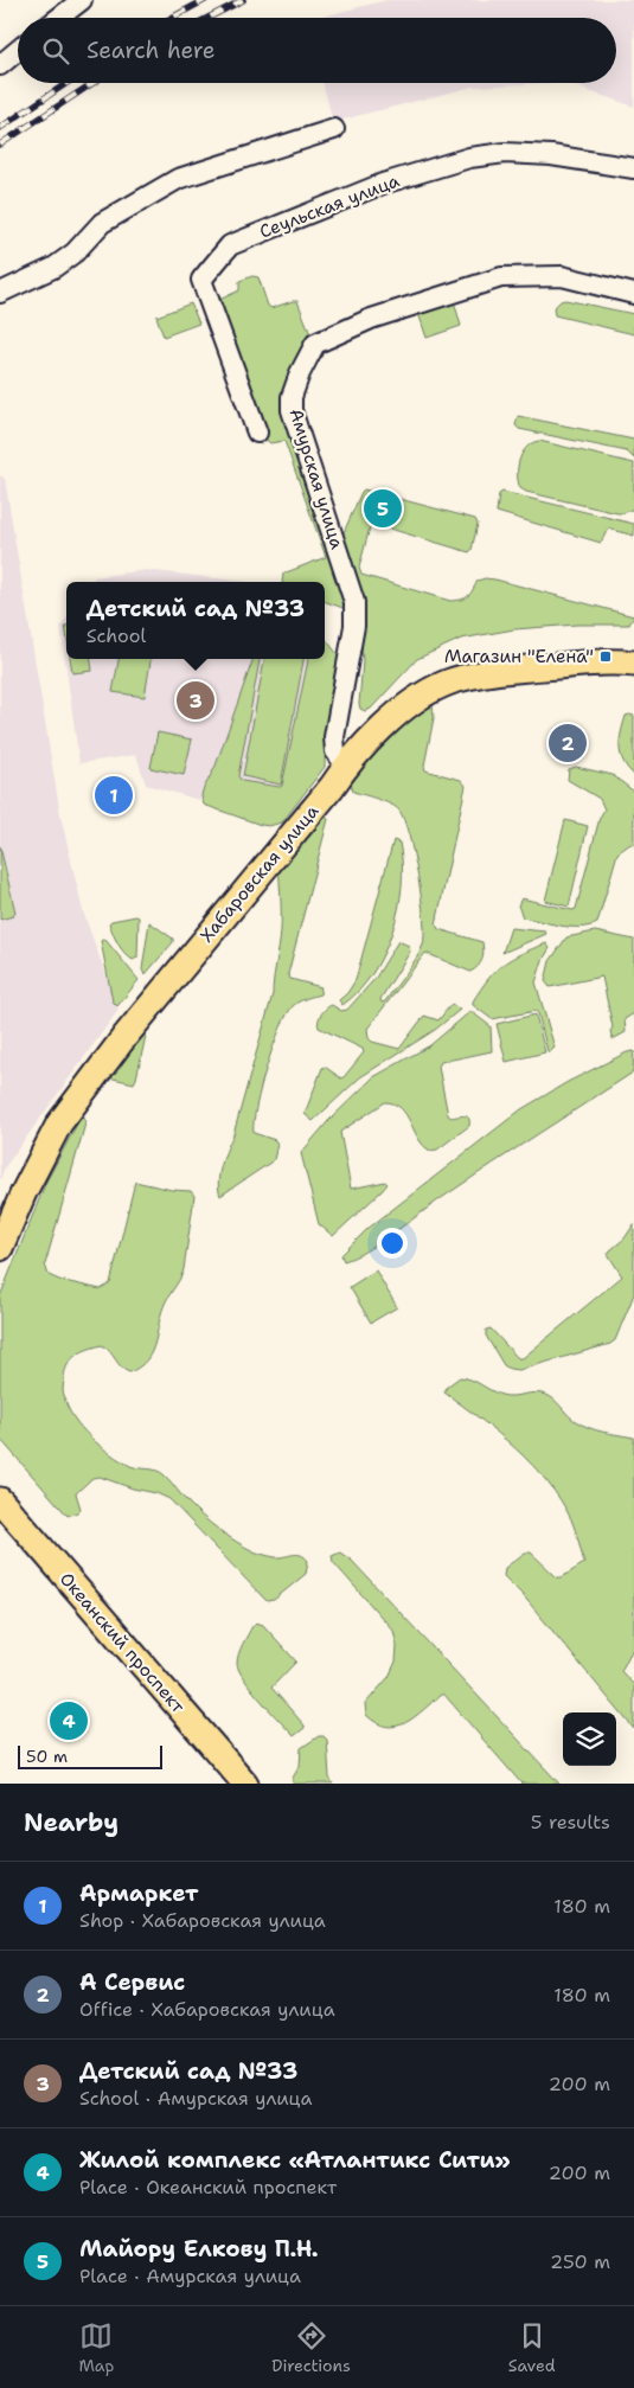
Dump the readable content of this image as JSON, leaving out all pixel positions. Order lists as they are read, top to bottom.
{
  "streets": {
    "main road": ["Хабаровская улица", "Океанский проспект"],
    "street": ["Сеульская улица", "Амурская улица"]
  },
  "crossings": [
    ["Амурская улица", "Хабаровская улица"]
  ],
  "places": {
    "transit": ["Магазин \"Елена\""]
  },
  "scale_bar": "50 m",
  "page": {
    "search": "Search here",
    "pins": [
      "5",
      "3",
      "2",
      "1",
      "4"
    ],
    "popup": ["Детский сад №33", "School"],
    "scale": "50 m",
    "heading": ["Nearby", "5 results"],
    "list": [
      {
        "mark": "1",
        "name": "Армаркет",
        "note": "Shop · Хабаровская улица",
        "value": "180 m"
      },
      {
        "mark": "2",
        "name": "А Сервис",
        "note": "Office · Хабаровская улица",
        "value": "180 m"
      },
      {
        "mark": "3",
        "name": "Детский сад №33",
        "note": "School · Амурская улица",
        "value": "200 m"
      },
      {
        "mark": "4",
        "name": "Жилой комплекс «Атлантикс Сити»",
        "note": "Place · Океанский проспект",
        "value": "200 m"
      },
      {
        "mark": "5",
        "name": "Майору Елкову П.Н.",
        "note": "Place · Амурская улица",
        "value": "250 m"
      }
    ],
    "nav": ["Map", "Directions", "Saved"]
  }
}
